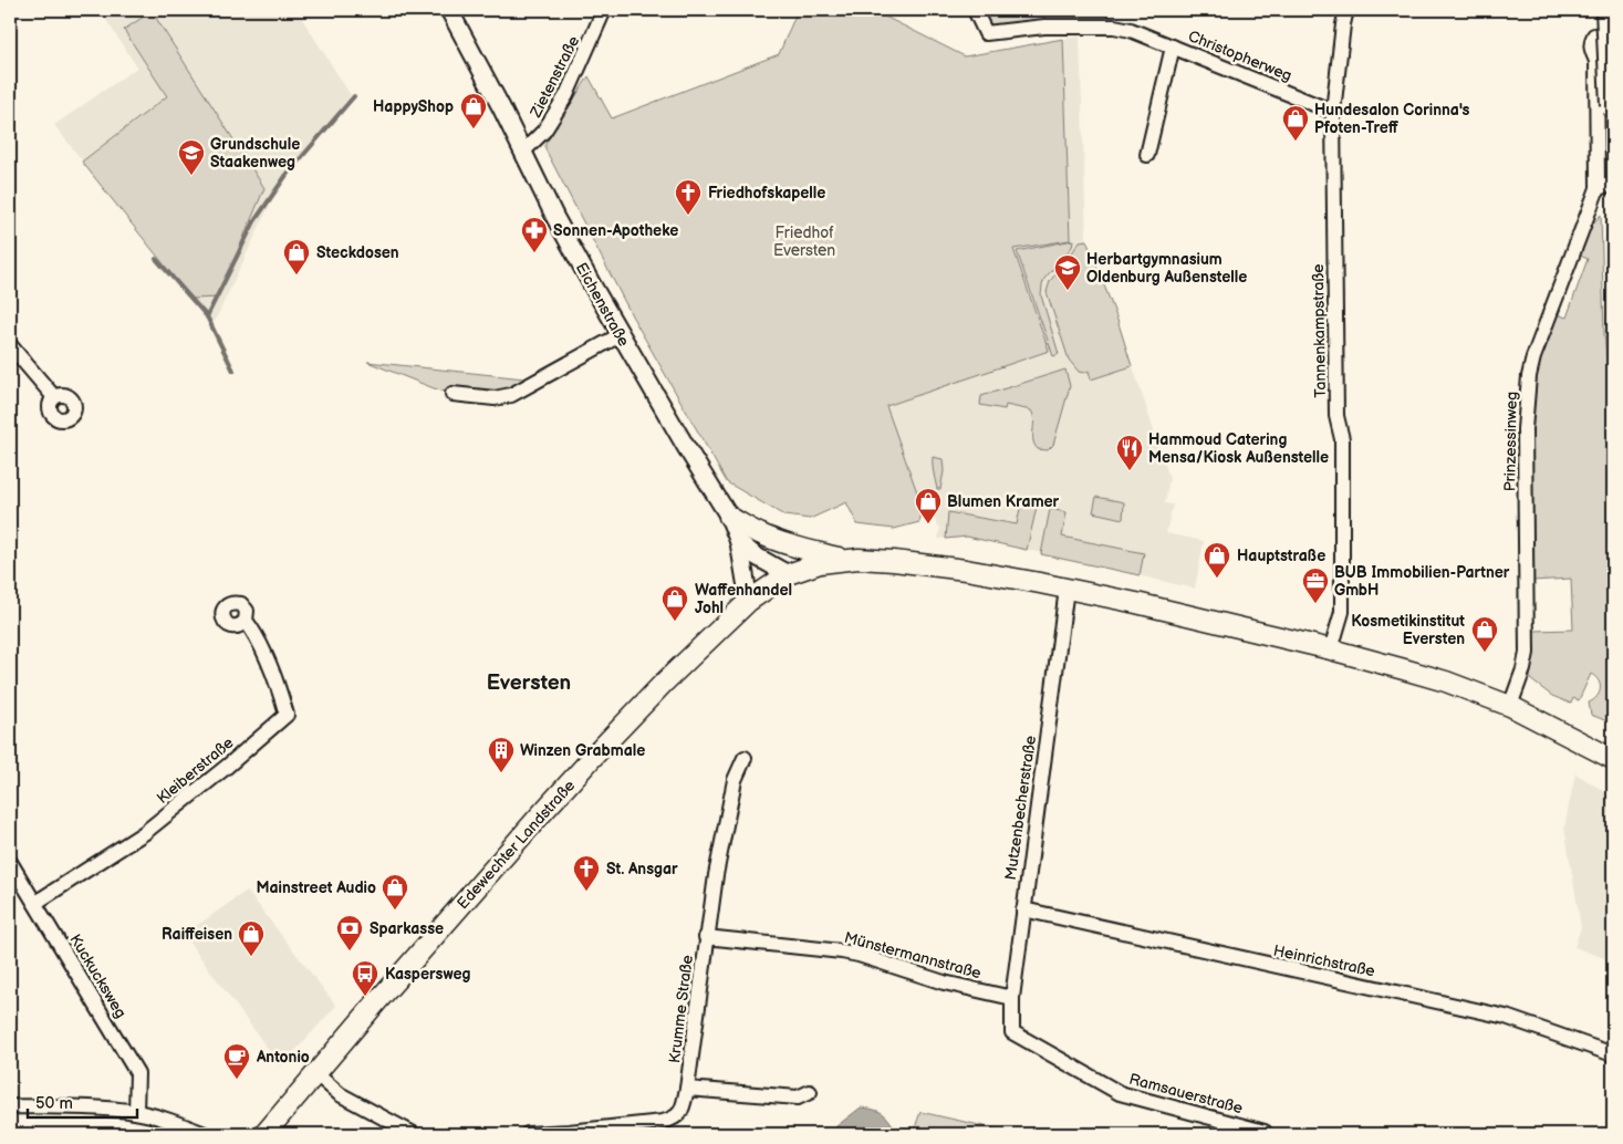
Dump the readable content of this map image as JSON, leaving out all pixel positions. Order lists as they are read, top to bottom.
{
  "streets": {
    "main road": ["Edewechter Landstraße"],
    "street": [
      "Christopherweg",
      "Zietenstraße",
      "Eichenstraße",
      "Tannenkampstraße",
      "Prinzessinweg",
      "Kleiberstraße",
      "Mutzenbecherstraße",
      "Münstermannstraße",
      "Heinrichstraße",
      "Kuckucksweg",
      "Krumme Straße",
      "Ramsauerstraße"
    ]
  },
  "crossings": [
    ["Christopherweg", "Tannenkampstraße"],
    ["Zietenstraße", "Eichenstraße"],
    ["Eichenstraße", "Edewechter Landstraße"],
    ["Kleiberstraße", "Kuckucksweg"],
    ["Mutzenbecherstraße", "Münstermannstraße"],
    ["Mutzenbecherstraße", "Heinrichstraße"],
    ["Mutzenbecherstraße", "Ramsauerstraße"],
    ["Münstermannstraße", "Krumme Straße"]
  ],
  "districts": ["Eversten"],
  "parks": ["Friedhof Eversten"],
  "places": {
    "shop": [
      "HappyShop",
      "Hundesalon Corinna's Pfoten-Treff",
      "Steckdosen",
      "Blumen Kramer",
      "Hauptstraße",
      "Waffenhandel Johl",
      "Kosmetikinstitut Eversten",
      "Mainstreet Audio",
      "Raiffeisen"
    ],
    "school or university": ["Grundschule Staakenweg", "Herbartgymnasium Oldenburg Außenstelle"],
    "church": ["Friedhofskapelle", "St. Ansgar"],
    "pharmacy": ["Sonnen-Apotheke"],
    "restaurant": ["Hammoud Catering Mensa/Kiosk Außenstelle"],
    "office": ["BUB Immobilien-Partner GmbH"],
    "building": ["Winzen Grabmale"],
    "bank": ["Sparkasse"],
    "bus stop": ["Kaspersweg"],
    "cafe": ["Antonio"]
  },
  "scale_bar": "50 m"
}
